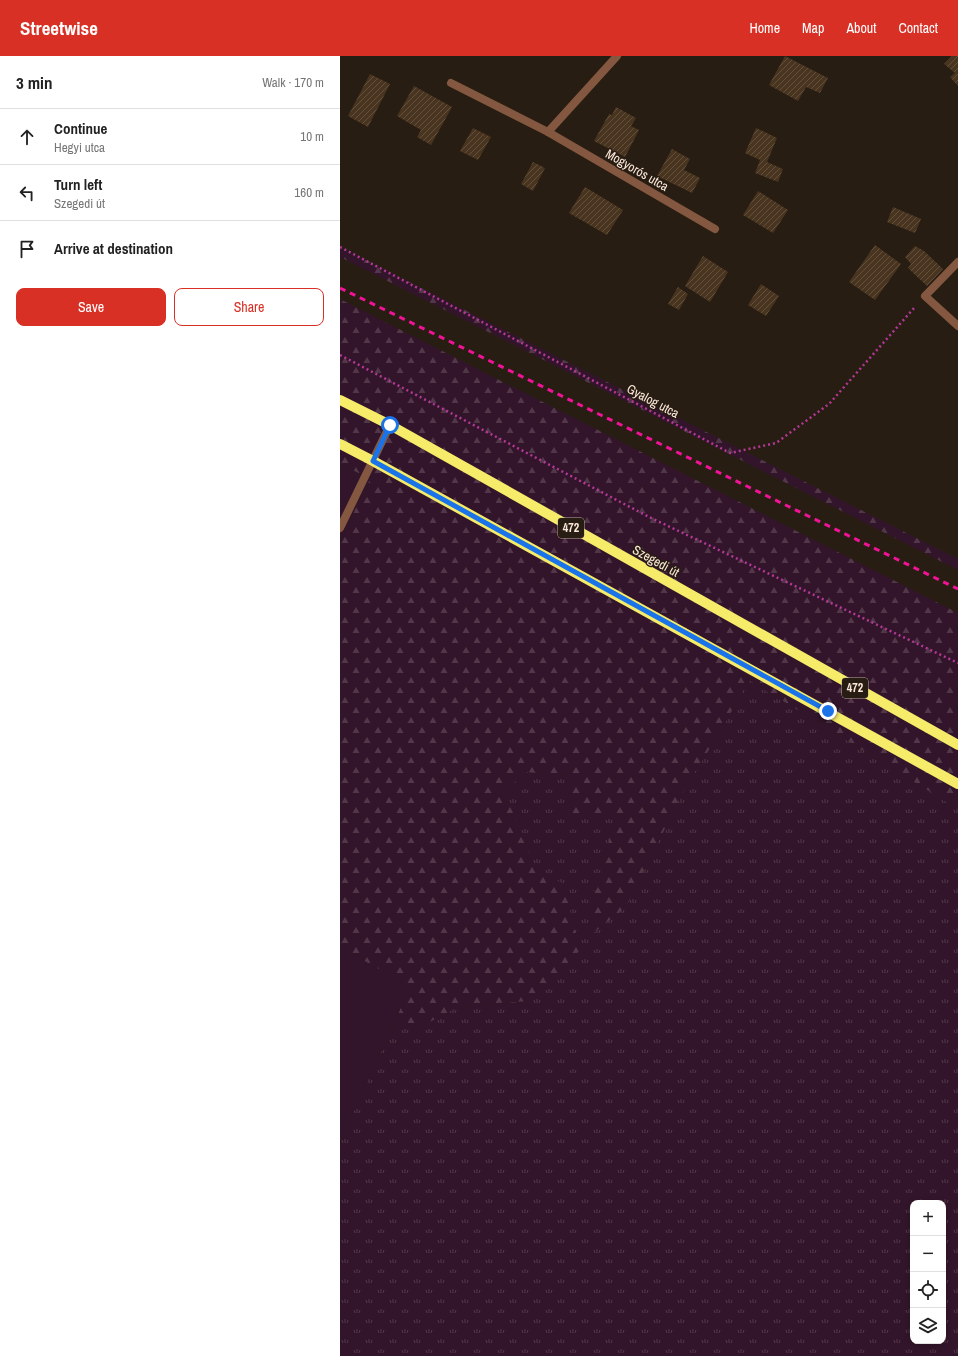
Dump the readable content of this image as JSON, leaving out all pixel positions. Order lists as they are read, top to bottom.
{
  "streets": {
    "main road": ["472", "Szegedi út"],
    "street": ["Mogyorós utca"],
    "path": ["Gyalog utca"]
  },
  "page": {
    "header": "Streetwise",
    "nav": [
      "Home",
      "Map",
      "About",
      "Contact"
    ],
    "heading": ["3 min", "Walk · 170 m"],
    "list": [
      ["Continue", "Hegyi utca", "10 m"],
      ["Turn left", "Szegedi út", "160 m"],
      "Arrive at destination"
    ],
    "buttons": ["Save", "Share"],
    "map_buttons": ["+", "−"]
  }
}
